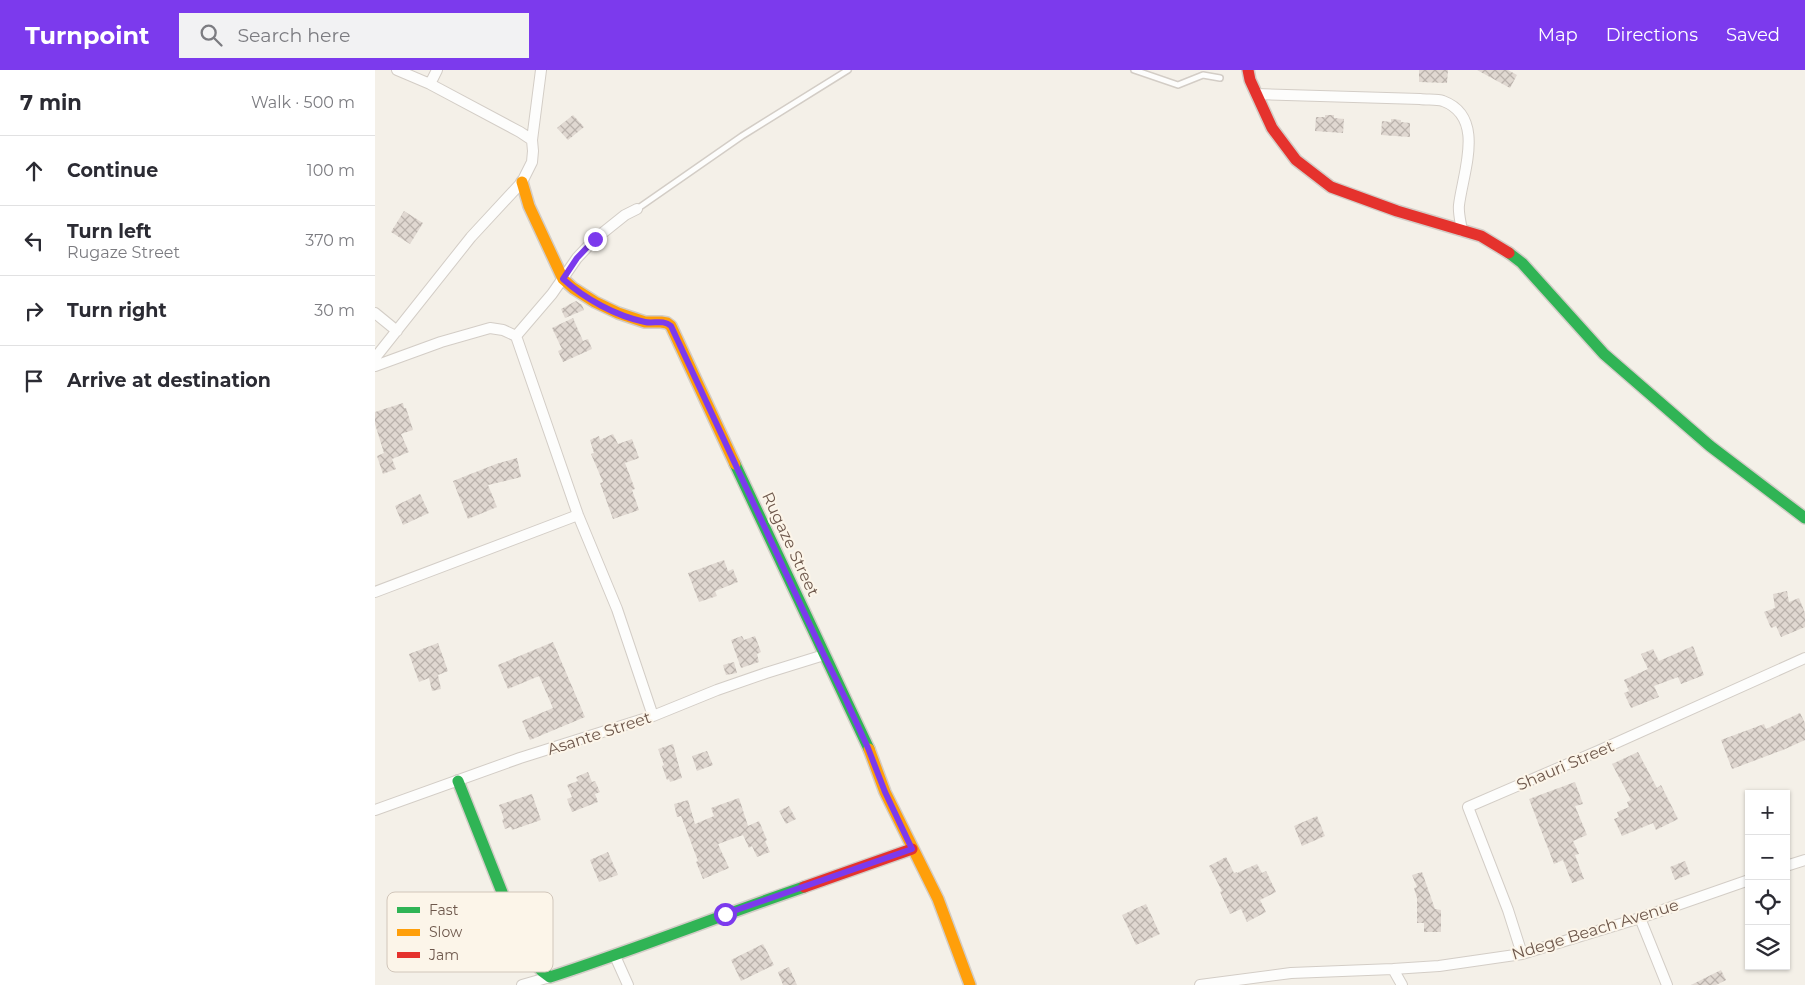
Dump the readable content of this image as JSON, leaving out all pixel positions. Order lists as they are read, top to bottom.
{
  "streets": {
    "street": [
      "Rugaze Street",
      "Asante Street",
      "Shauri Street",
      "Ndege Beach Avenue"
    ]
  },
  "crossings": [
    ["Rugaze Street", "Asante Street"],
    ["Shauri Street", "Ndege Beach Avenue"]
  ],
  "legend": ["Fast", "Slow", "Jam"],
  "page": {
    "header": "Turnpoint",
    "search": "Search here",
    "nav": ["Map", "Directions", "Saved"],
    "heading": ["7 min", "Walk · 500 m"],
    "list": [
      ["Continue", "100 m"],
      ["Turn left", "Rugaze Street", "370 m"],
      ["Turn right", "30 m"],
      "Arrive at destination"
    ],
    "map_buttons": ["+", "−"]
  }
}
